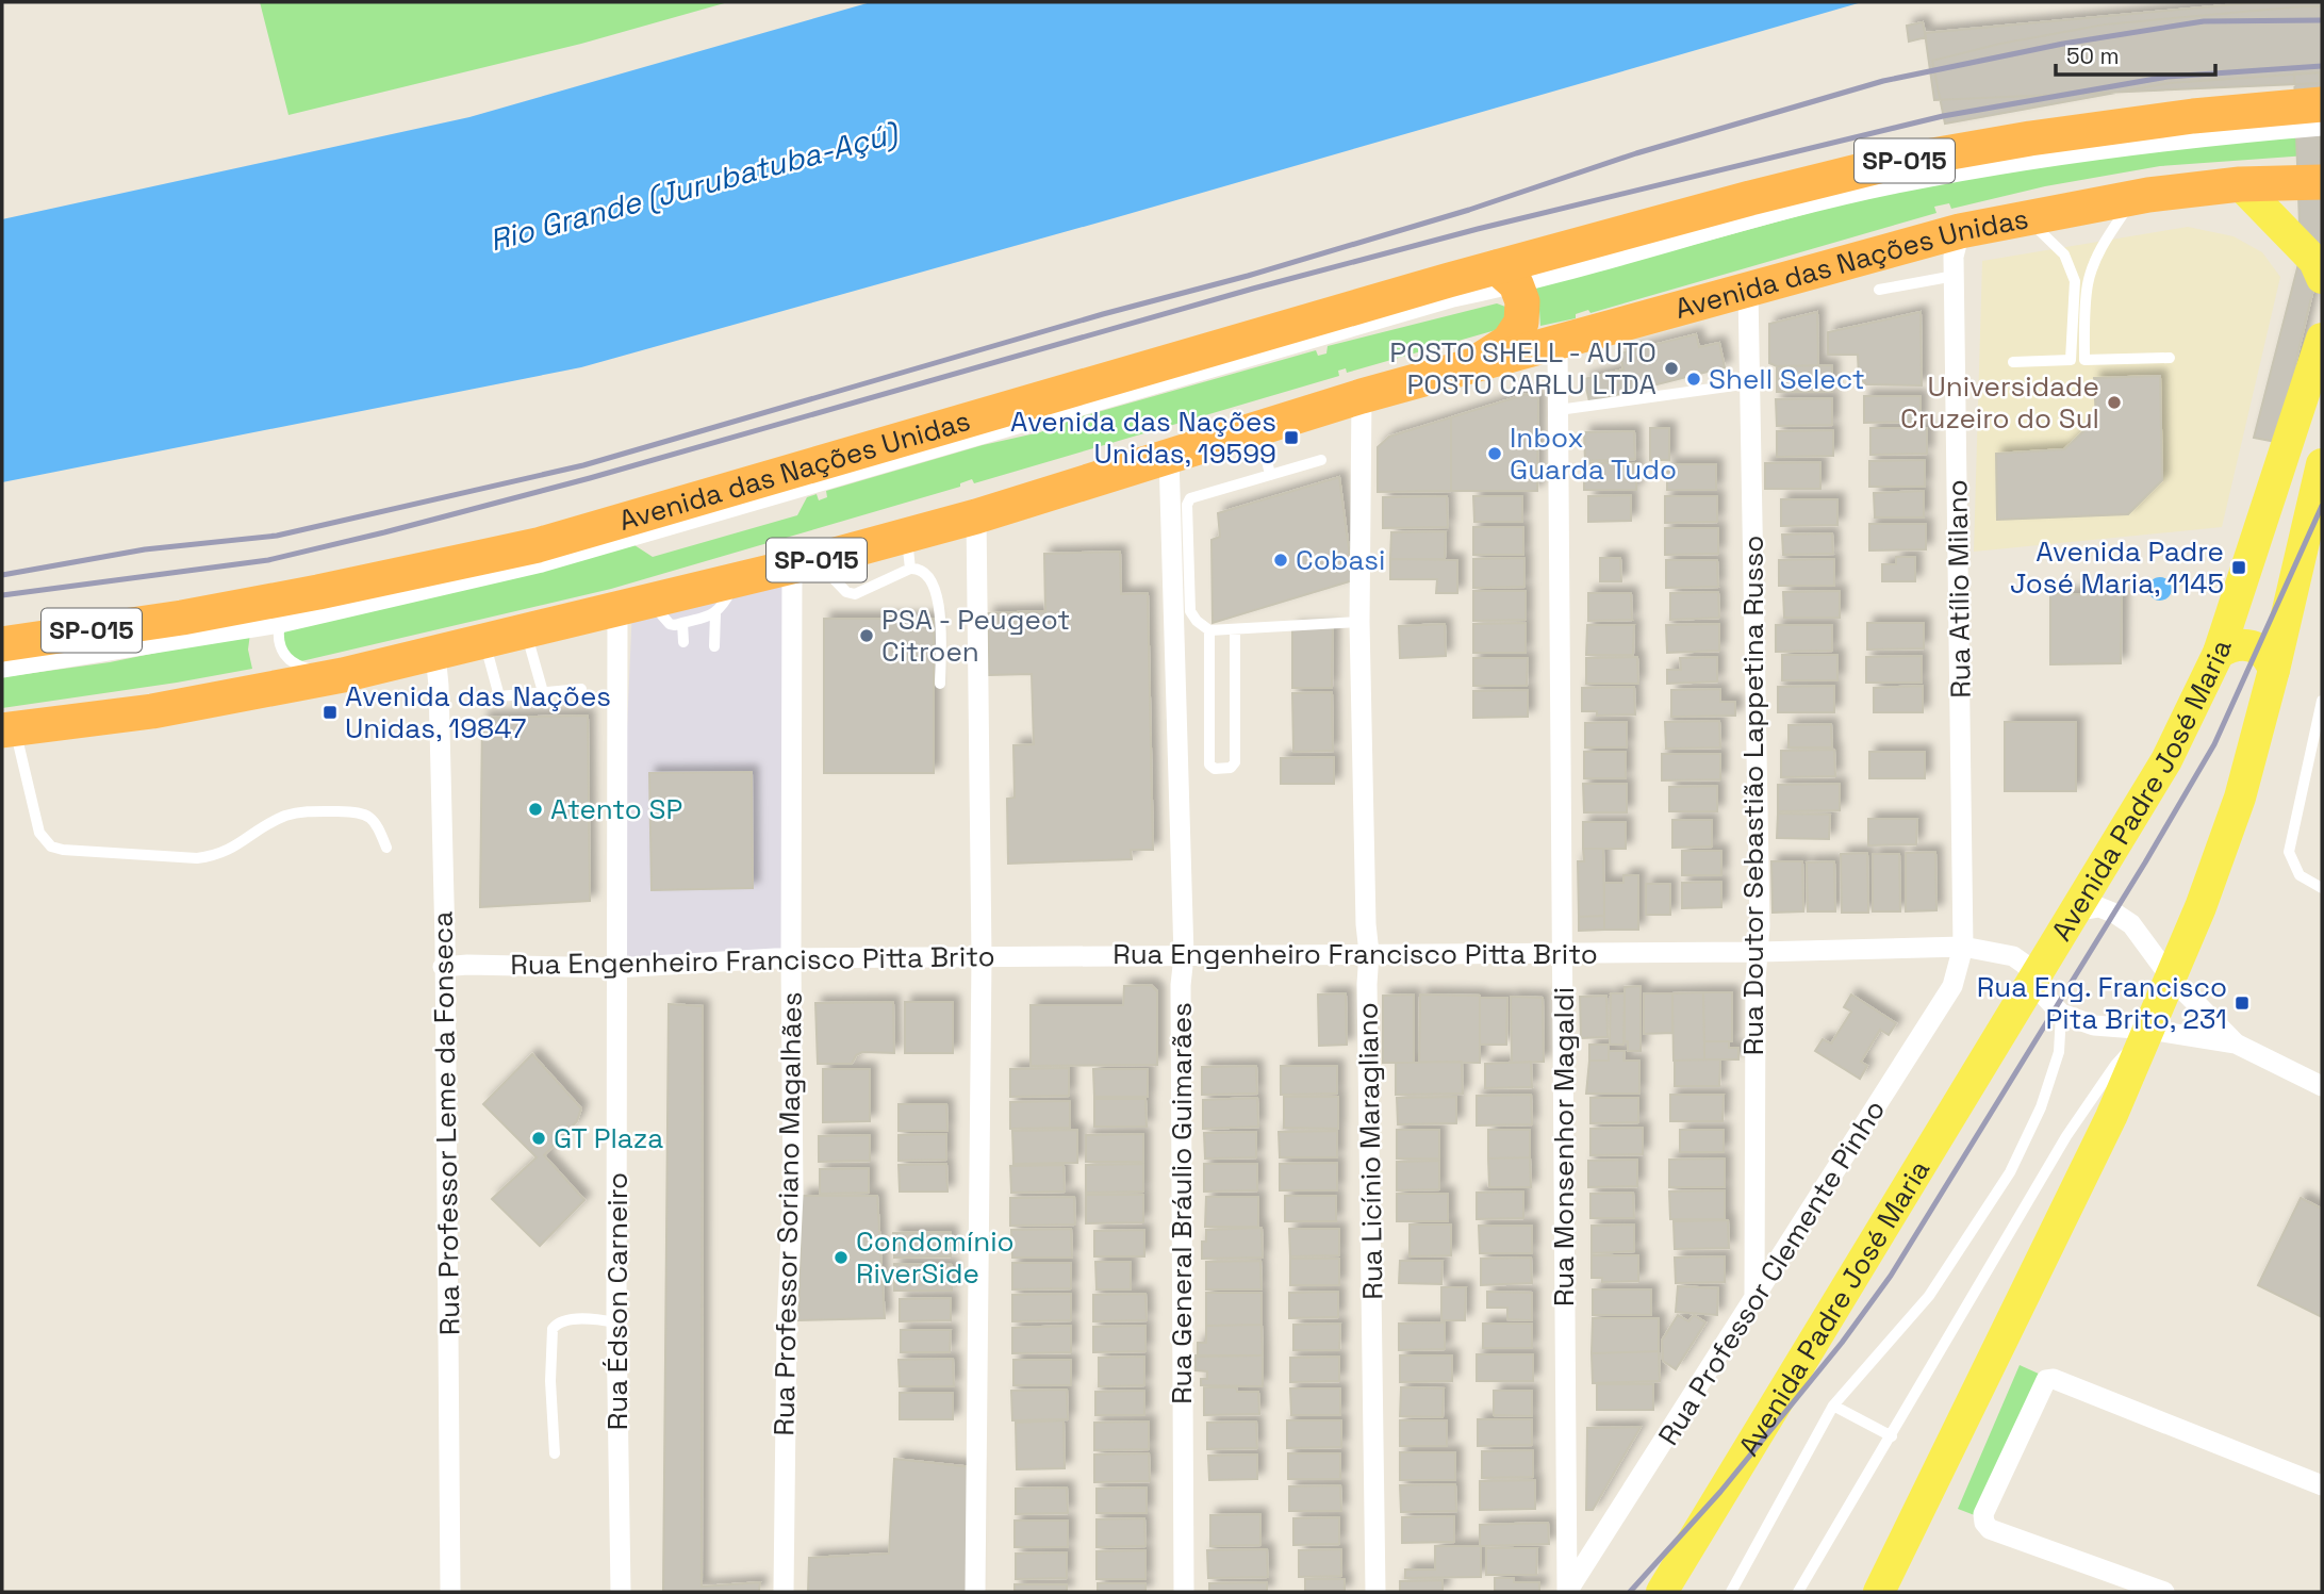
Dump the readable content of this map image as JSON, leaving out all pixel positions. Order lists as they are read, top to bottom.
{
  "streets": {
    "highway": ["SP-015", "Avenida das Nações Unidas"],
    "main road": ["Avenida Padre José Maria"],
    "street": [
      "Rua Atílio Milano",
      "Rua Doutor Sebastião Lappetina Russo",
      "Rua Engenheiro Francisco Pitta Brito",
      "Rua Professor Leme da Fonseca",
      "Rua Monsenhor Magaldi",
      "Rua Licínio Maragliano",
      "Rua General Bráulio Guimarães",
      "Rua Professor Soriano Magalhães",
      "Rua Professor Clemente Pinho",
      "Rua Édson Carneiro"
    ]
  },
  "crossings": [
    ["Avenida das Nações Unidas", "Rua Atílio Milano"],
    ["Avenida das Nações Unidas", "Rua Doutor Sebastião Lappetina Russo"],
    ["Avenida das Nações Unidas", "Rua Professor Leme da Fonseca"],
    ["Avenida das Nações Unidas", "Rua Monsenhor Magaldi"],
    ["Avenida das Nações Unidas", "Rua Licínio Maragliano"],
    ["Avenida das Nações Unidas", "Rua General Bráulio Guimarães"],
    ["Avenida das Nações Unidas", "Rua Professor Soriano Magalhães"],
    ["Avenida das Nações Unidas", "Rua Édson Carneiro"],
    ["Rua Atílio Milano", "Rua Engenheiro Francisco Pitta Brito"],
    ["Rua Atílio Milano", "Rua Professor Clemente Pinho"],
    ["Avenida Padre José Maria", "Rua Engenheiro Francisco Pitta Brito"],
    ["Rua Doutor Sebastião Lappetina Russo", "Rua Engenheiro Francisco Pitta Brito"],
    ["Rua Doutor Sebastião Lappetina Russo", "Rua Professor Clemente Pinho"],
    ["Rua Engenheiro Francisco Pitta Brito", "Rua Professor Leme da Fonseca"],
    ["Rua Engenheiro Francisco Pitta Brito", "Rua Monsenhor Magaldi"],
    ["Rua Engenheiro Francisco Pitta Brito", "Rua Licínio Maragliano"],
    ["Rua Engenheiro Francisco Pitta Brito", "Rua General Bráulio Guimarães"],
    ["Rua Engenheiro Francisco Pitta Brito", "Rua Professor Soriano Magalhães"],
    ["Rua Engenheiro Francisco Pitta Brito", "Rua Professor Clemente Pinho"],
    ["Rua Engenheiro Francisco Pitta Brito", "Rua Édson Carneiro"],
    ["Rua Monsenhor Magaldi", "Rua Professor Clemente Pinho"]
  ],
  "water": ["Rio Grande (Jurubatuba-Açú)"],
  "places": {
    "other": [
      "POSTO SHELL - AUTO POSTO CARLU LTDA",
      "Shell Select",
      "Universidade Cruzeiro do Sul",
      "Inbox Guarda Tudo",
      "Cobasi",
      "PSA - Peugeot Citroen",
      "Atento SP",
      "GT Plaza",
      "Condomínio RiverSide"
    ],
    "transit": [
      "Avenida das Nações Unidas, 19599",
      "Avenida Padre José Maria, 1145",
      "Avenida das Nações Unidas, 19847",
      "Rua Eng. Francisco Pita Brito, 231"
    ]
  },
  "scale_bar": "50 m"
}
